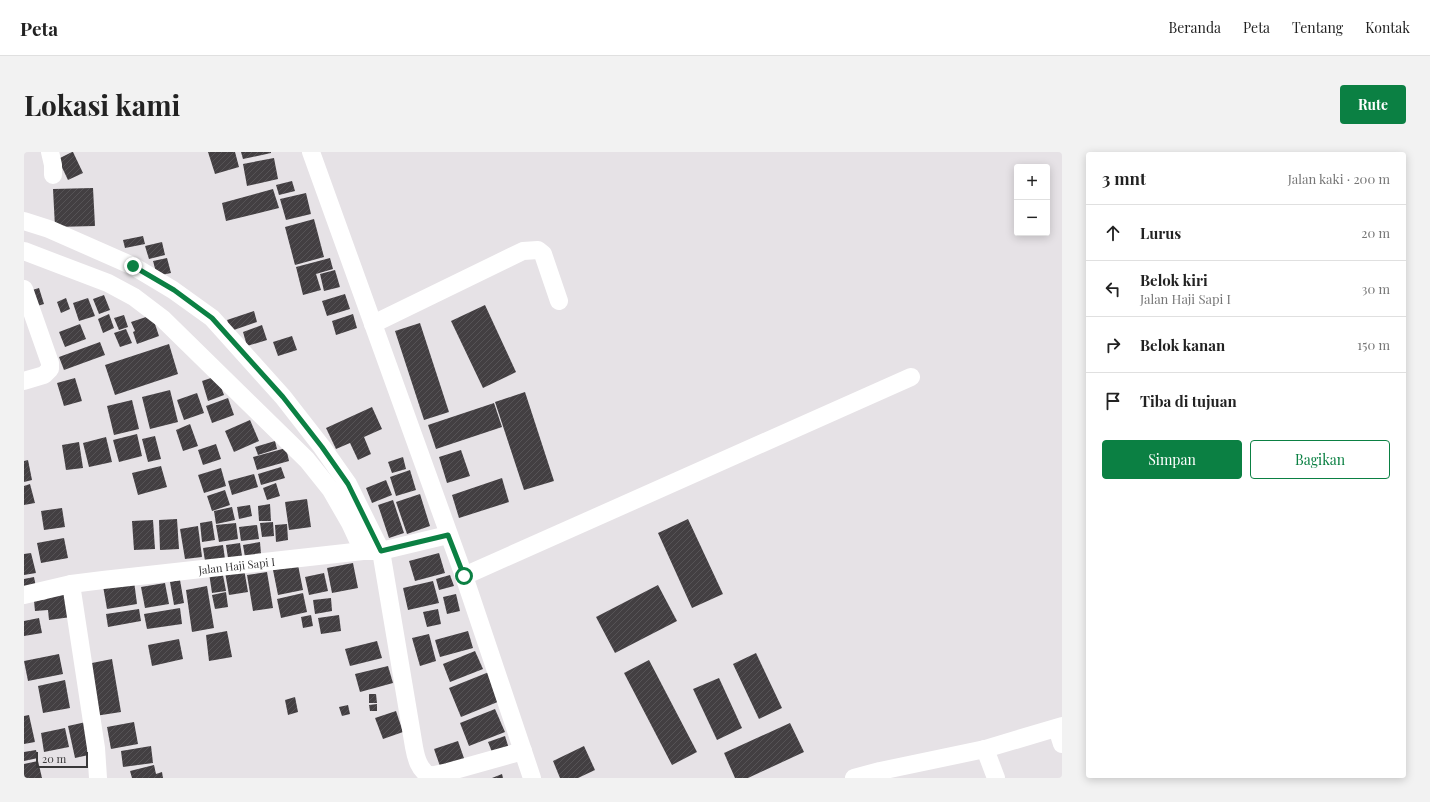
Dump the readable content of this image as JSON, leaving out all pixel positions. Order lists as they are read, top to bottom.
{
  "streets": {
    "street": ["Jalan Haji Sapi I"]
  },
  "scale_bar": "20 m",
  "page": {
    "header": "Peta",
    "nav": [
      "Beranda",
      "Peta",
      "Tentang",
      "Kontak"
    ],
    "buttons": [
      "Rute",
      ["Simpan", "Bagikan"]
    ],
    "title": "Lokasi kami",
    "heading": ["3 mnt", "Jalan kaki · 200 m"],
    "map_buttons": ["+", "−"],
    "list": [
      ["Lurus", "20 m"],
      ["Belok kiri", "Jalan Haji Sapi I", "30 m"],
      ["Belok kanan", "150 m"],
      "Tiba di tujuan"
    ],
    "scale": "20 m"
  }
}
